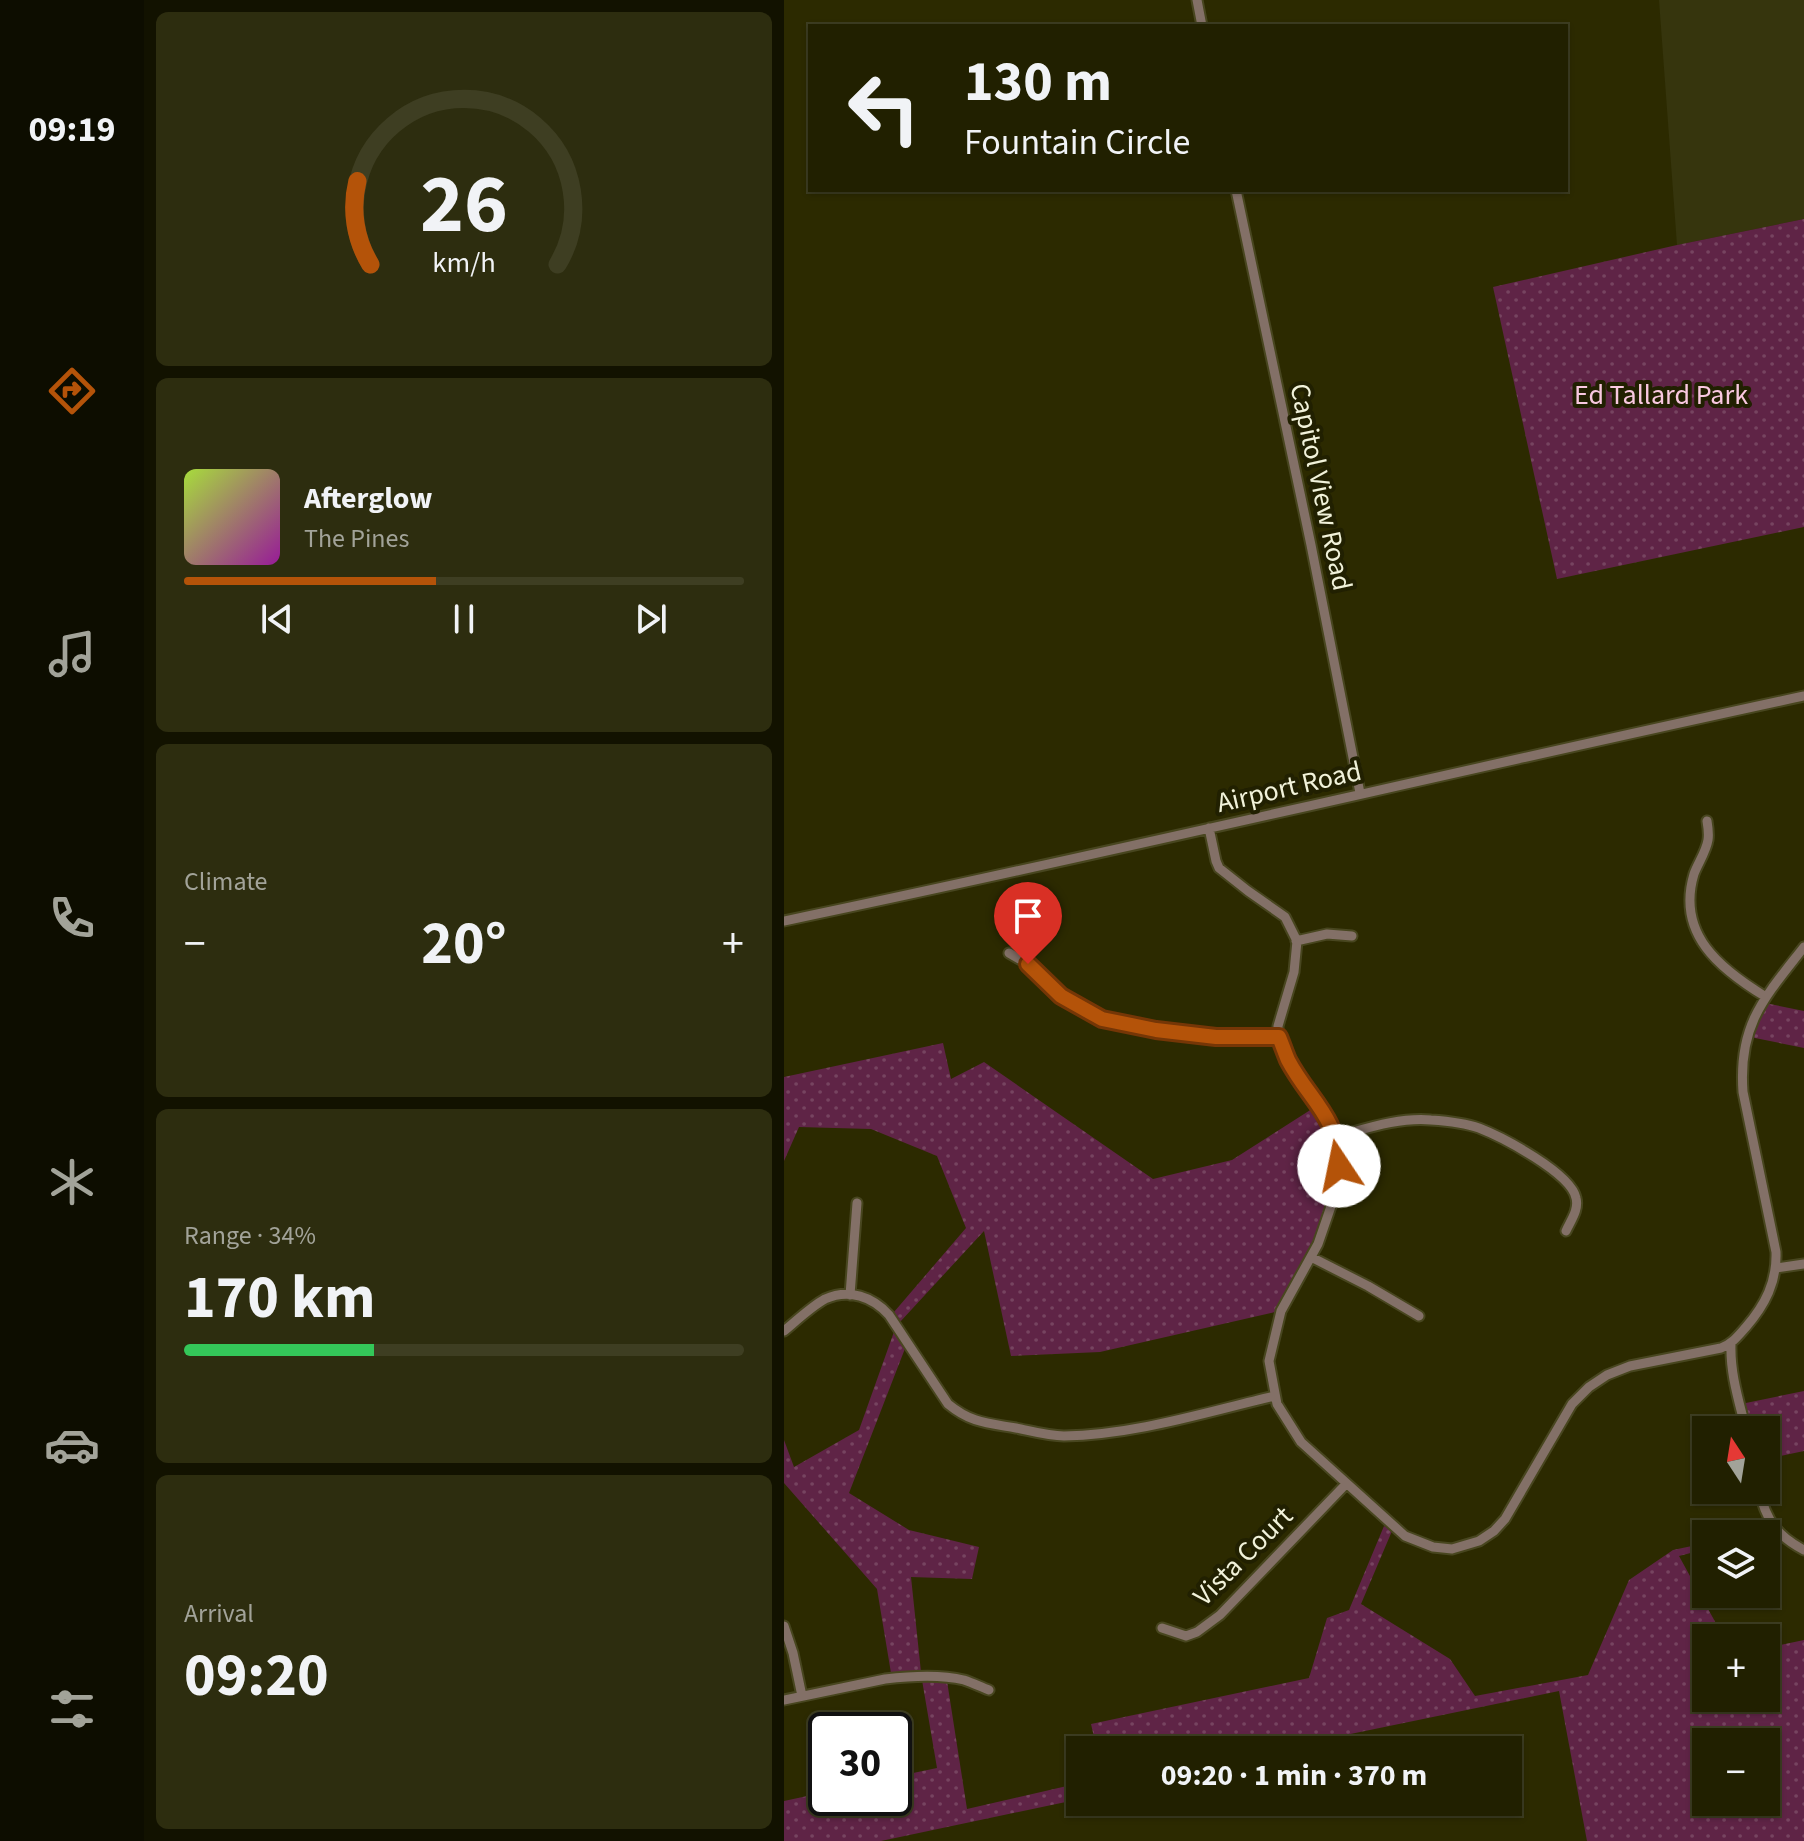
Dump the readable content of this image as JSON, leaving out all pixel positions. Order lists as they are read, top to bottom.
{
  "streets": {
    "street": ["Capitol View Road", "Airport Road", "Vista Court"]
  },
  "crossings": [
    ["Capitol View Road", "Airport Road"]
  ],
  "parks": ["Ed Tallard Park"],
  "north": "top",
  "page": {
    "tabs": "09:19",
    "turn": ["130 m", "Fountain Circle"],
    "song": ["Afterglow", "The Pines"],
    "tile": [
      "Climate",
      ["Range · 34%", "170 km"],
      ["Arrival", "09:20"]
    ],
    "heat": ["−", "20°", "+"],
    "map_buttons": ["+", "−"],
    "limit": "30",
    "trip": "09:20 · 1 min · 370 m",
    "gauge": ["26", "km/h"]
  }
}
